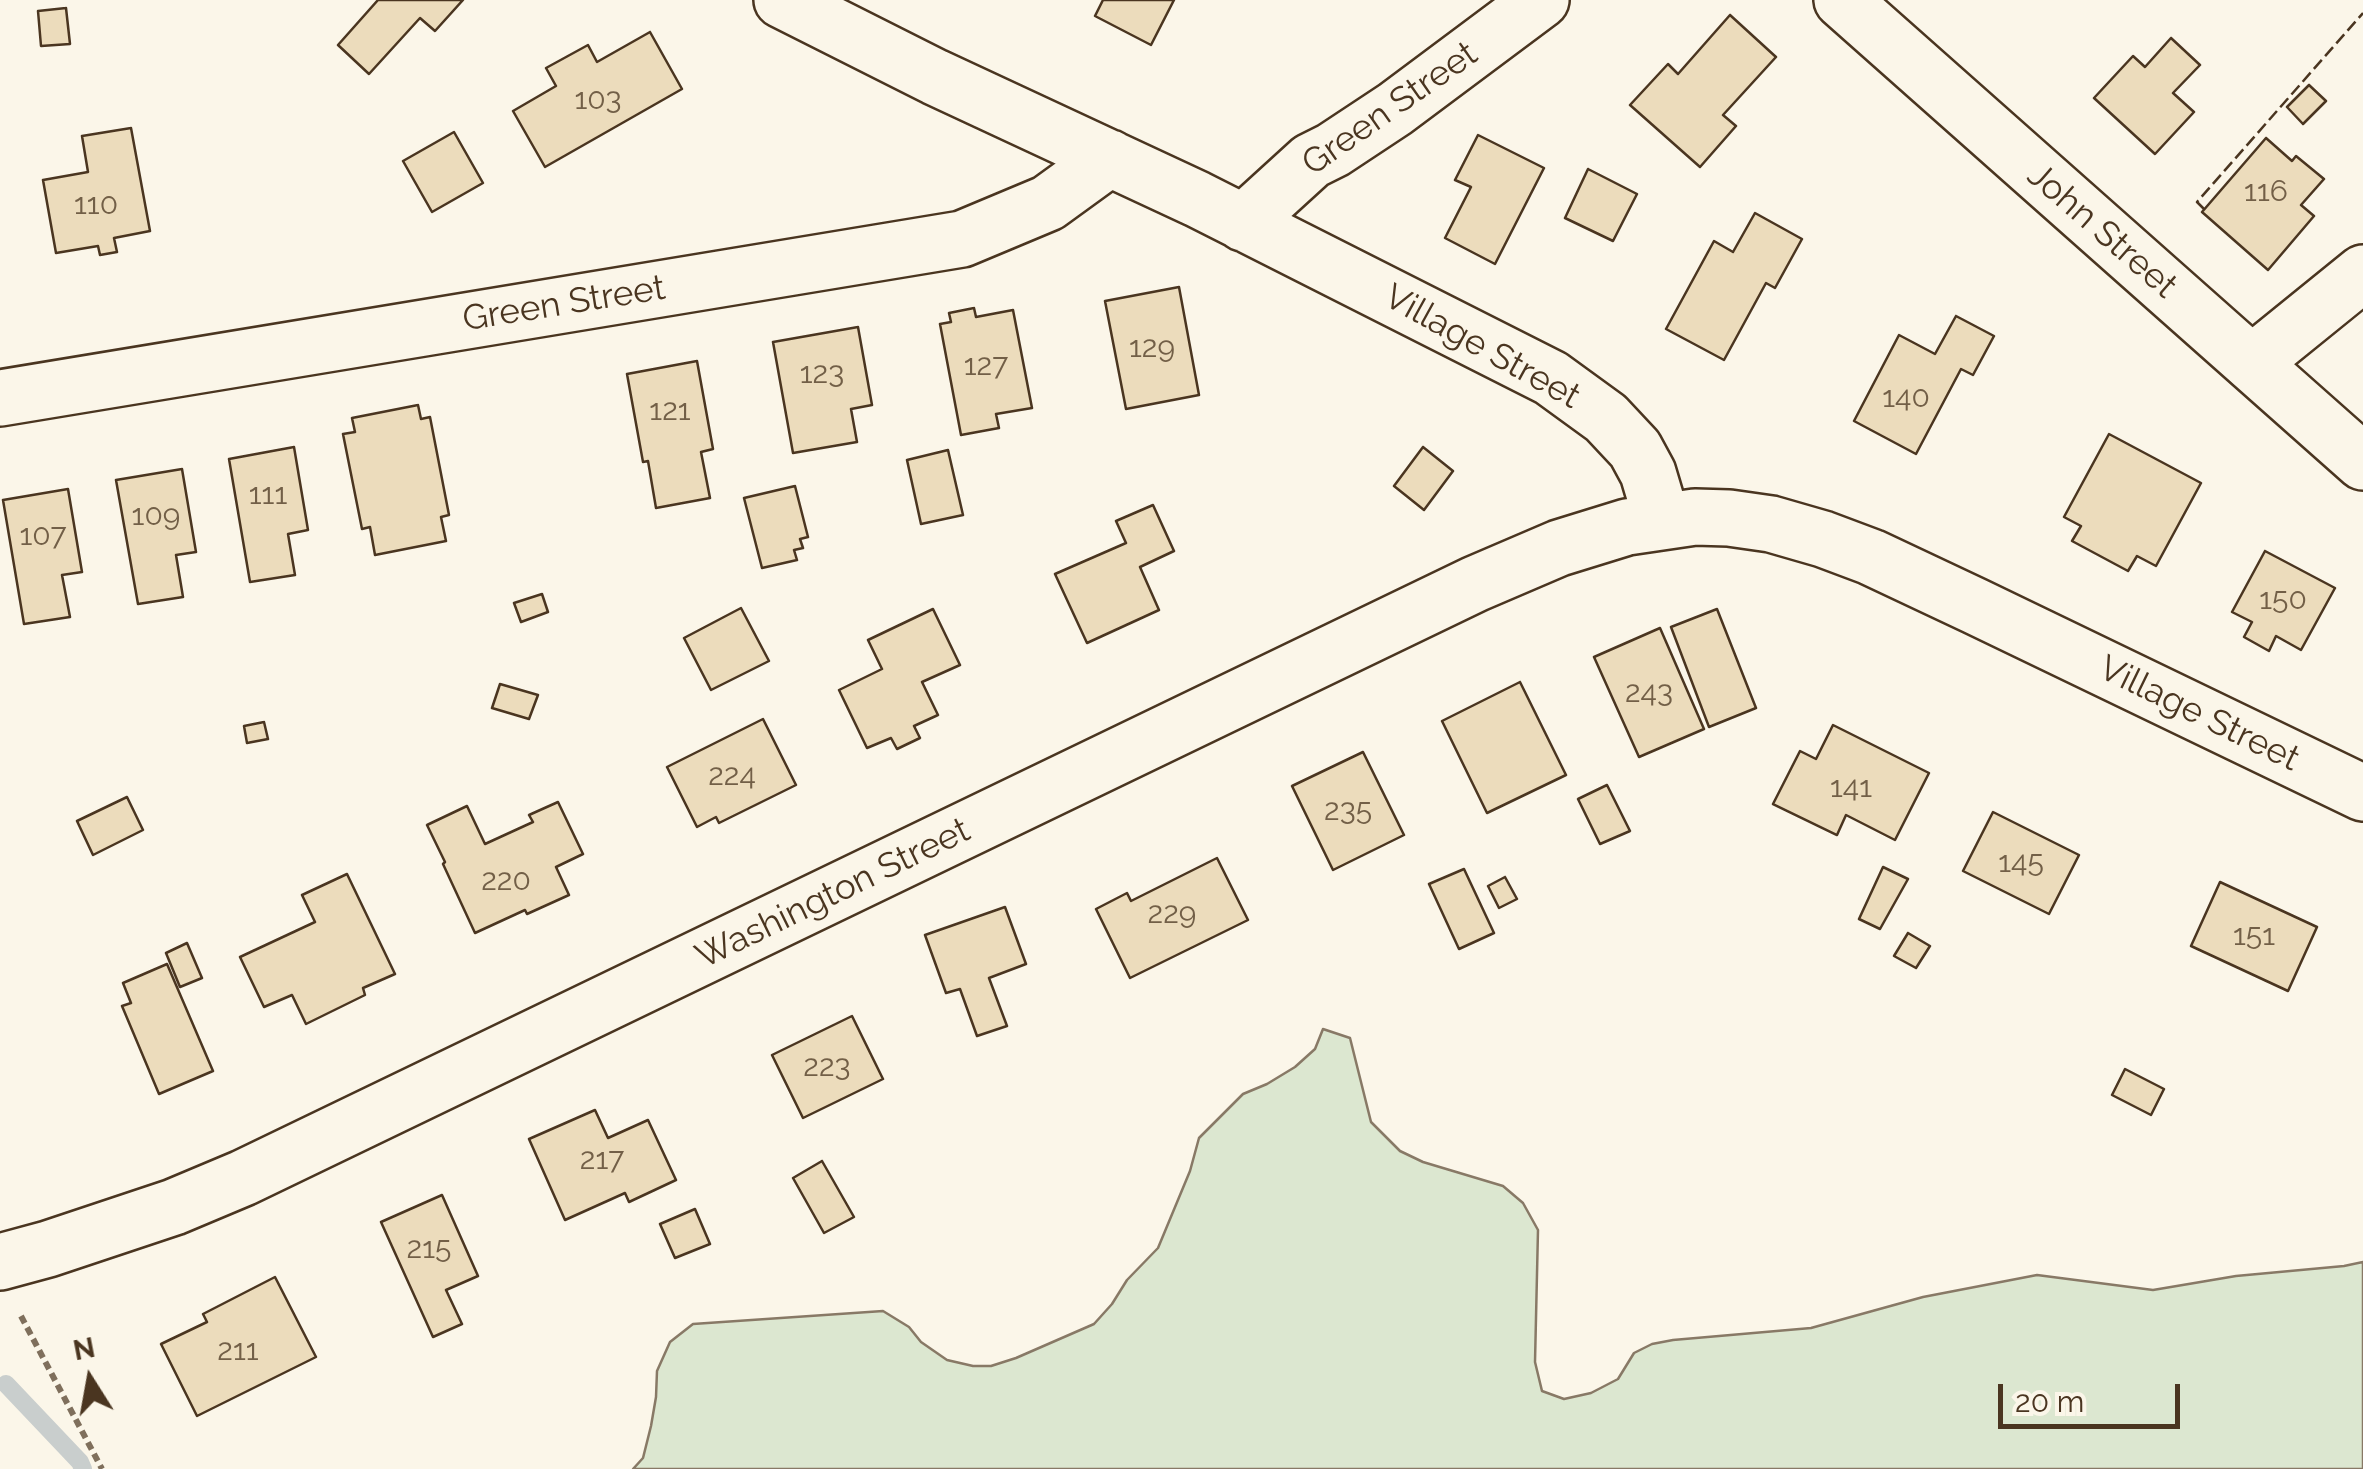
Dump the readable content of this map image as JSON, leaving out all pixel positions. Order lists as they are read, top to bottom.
{
  "streets": {
    "street": [
      "Green Street",
      "John Street",
      "Village Street",
      "Washington Street"
    ]
  },
  "crossings": [
    ["Green Street", "Village Street"],
    ["Village Street", "Washington Street"]
  ],
  "house_numbers": [
    "103",
    "116",
    "110",
    "129",
    "127",
    "123",
    "140",
    "121",
    "111",
    "109",
    "107",
    "150",
    "243",
    "224",
    "141",
    "235",
    "145",
    "220",
    "229",
    "151",
    "223",
    "217",
    "215",
    "211"
  ],
  "scale_bar": "20 m",
  "north": "top"
}
